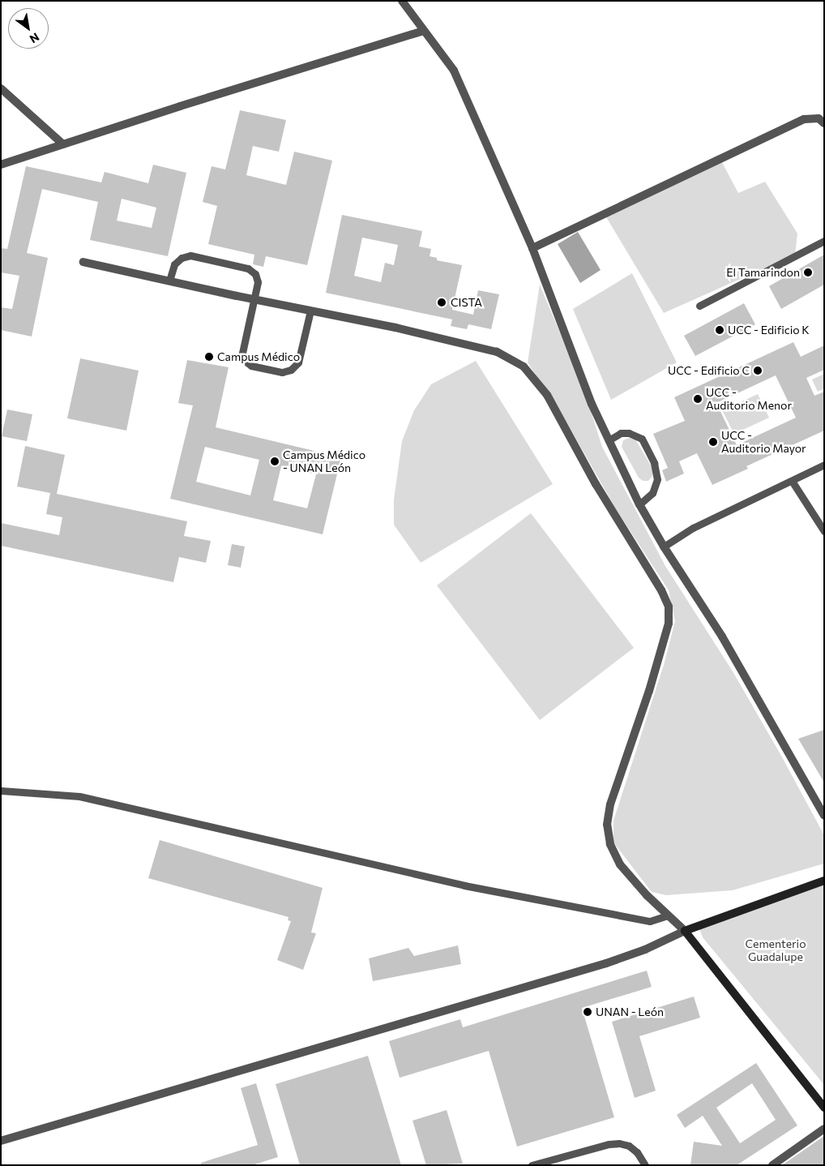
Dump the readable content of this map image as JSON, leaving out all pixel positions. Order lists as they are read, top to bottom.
{
  "parks": ["Cementerio Guadalupe"],
  "places": [
    "El Tamarindon",
    "CISTA",
    "UCC - Edificio K",
    "Campus Médico",
    "UCC - Edificio C",
    "UCC - Auditorio Menor",
    "UCC - Auditorio Mayor",
    "Campus Médico - UNAN León",
    "UNAN - León"
  ],
  "north": "bottom right"
}
